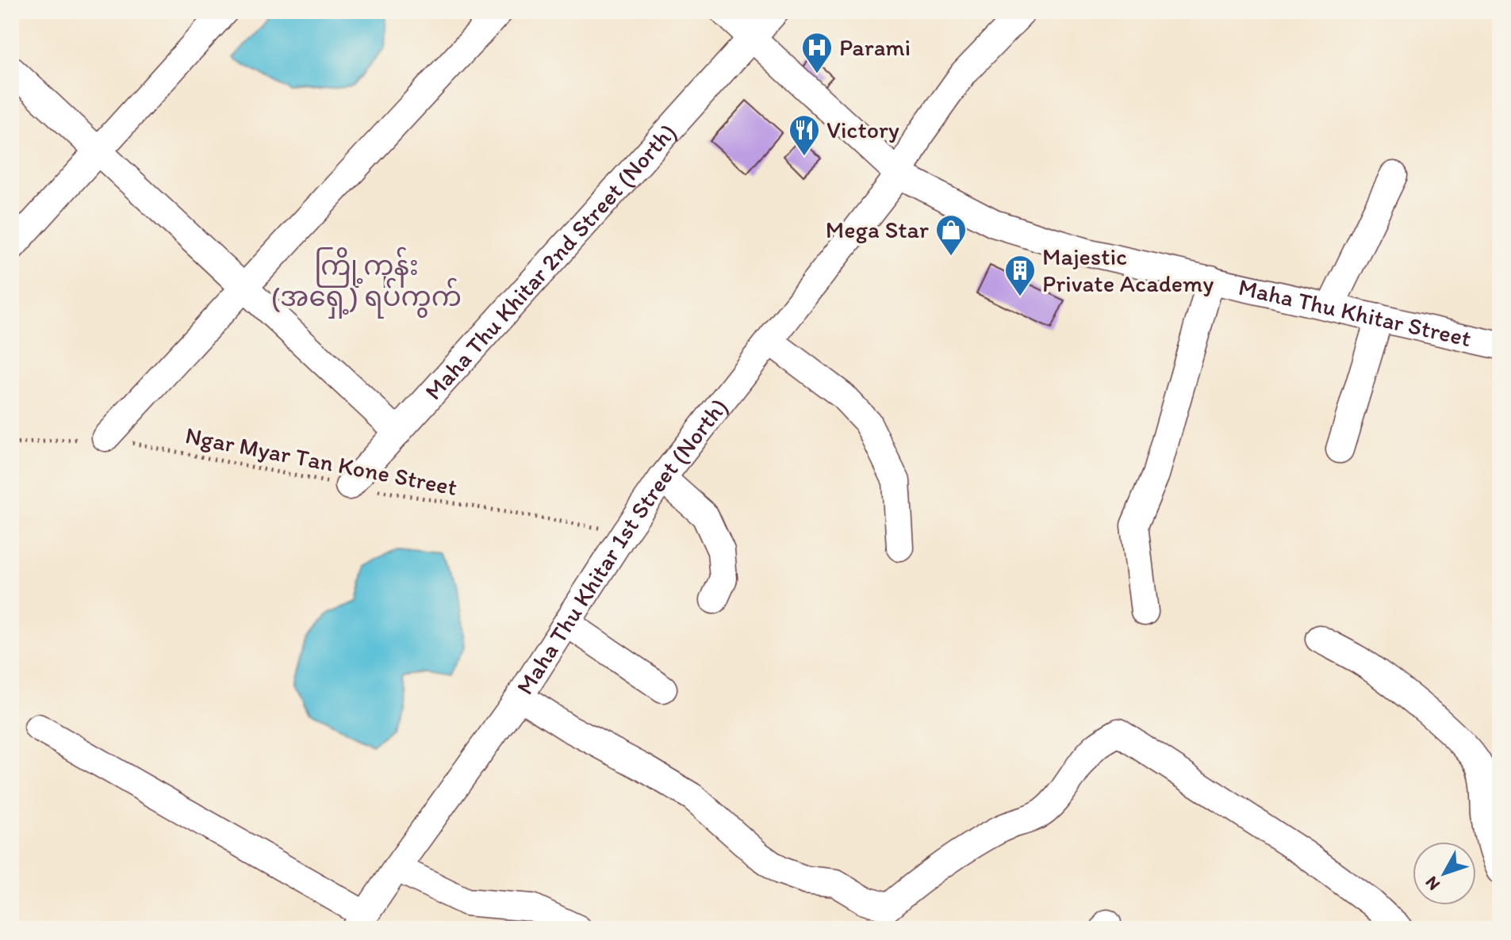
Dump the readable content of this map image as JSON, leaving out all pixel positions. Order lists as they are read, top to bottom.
{
  "streets": {
    "street": ["Maha Thu Khitar 2nd Street (North)", "Maha Thu Khitar Street", "Maha Thu Khitar 1st Street (North)"],
    "path": ["Ngar Myar Tan Kone Street"]
  },
  "crossings": [
    ["Maha Thu Khitar 2nd Street (North)", "Maha Thu Khitar Street"],
    ["Maha Thu Khitar 2nd Street (North)", "Ngar Myar Tan Kone Street"],
    ["Maha Thu Khitar Street", "Maha Thu Khitar 1st Street (North)"],
    ["Ngar Myar Tan Kone Street", "Maha Thu Khitar 1st Street (North)"]
  ],
  "districts": ["ကြို့ကုန်း (အရှေ့) ရပ်ကွက်"],
  "places": {
    "hospital": ["Parami"],
    "restaurant": ["Victory"],
    "shop": ["Mega Star"],
    "building": ["Majestic Private Academy"]
  },
  "north": "bottom left"
}
